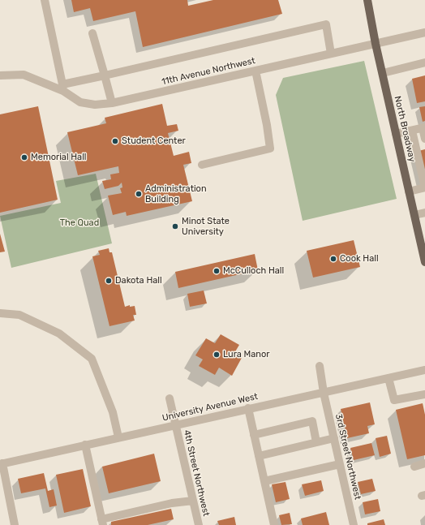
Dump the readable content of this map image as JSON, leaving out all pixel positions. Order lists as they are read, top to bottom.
{
  "streets": {
    "main road": ["North Broadway"],
    "street": [
      "11th Avenue Northwest",
      "University Avenue West",
      "3rd Street Northwest",
      "4th Street Northwest"
    ]
  },
  "crossings": [
    ["11th Avenue Northwest", "North Broadway"],
    ["University Avenue West", "3rd Street Northwest"],
    ["University Avenue West", "4th Street Northwest"]
  ],
  "parks": ["The Quad"],
  "places": [
    "Student Center",
    "Memorial Hall",
    "Administration Building",
    "Minot State University",
    "Cook Hall",
    "McCulloch Hall",
    "Dakota Hall",
    "Lura Manor"
  ]
}
